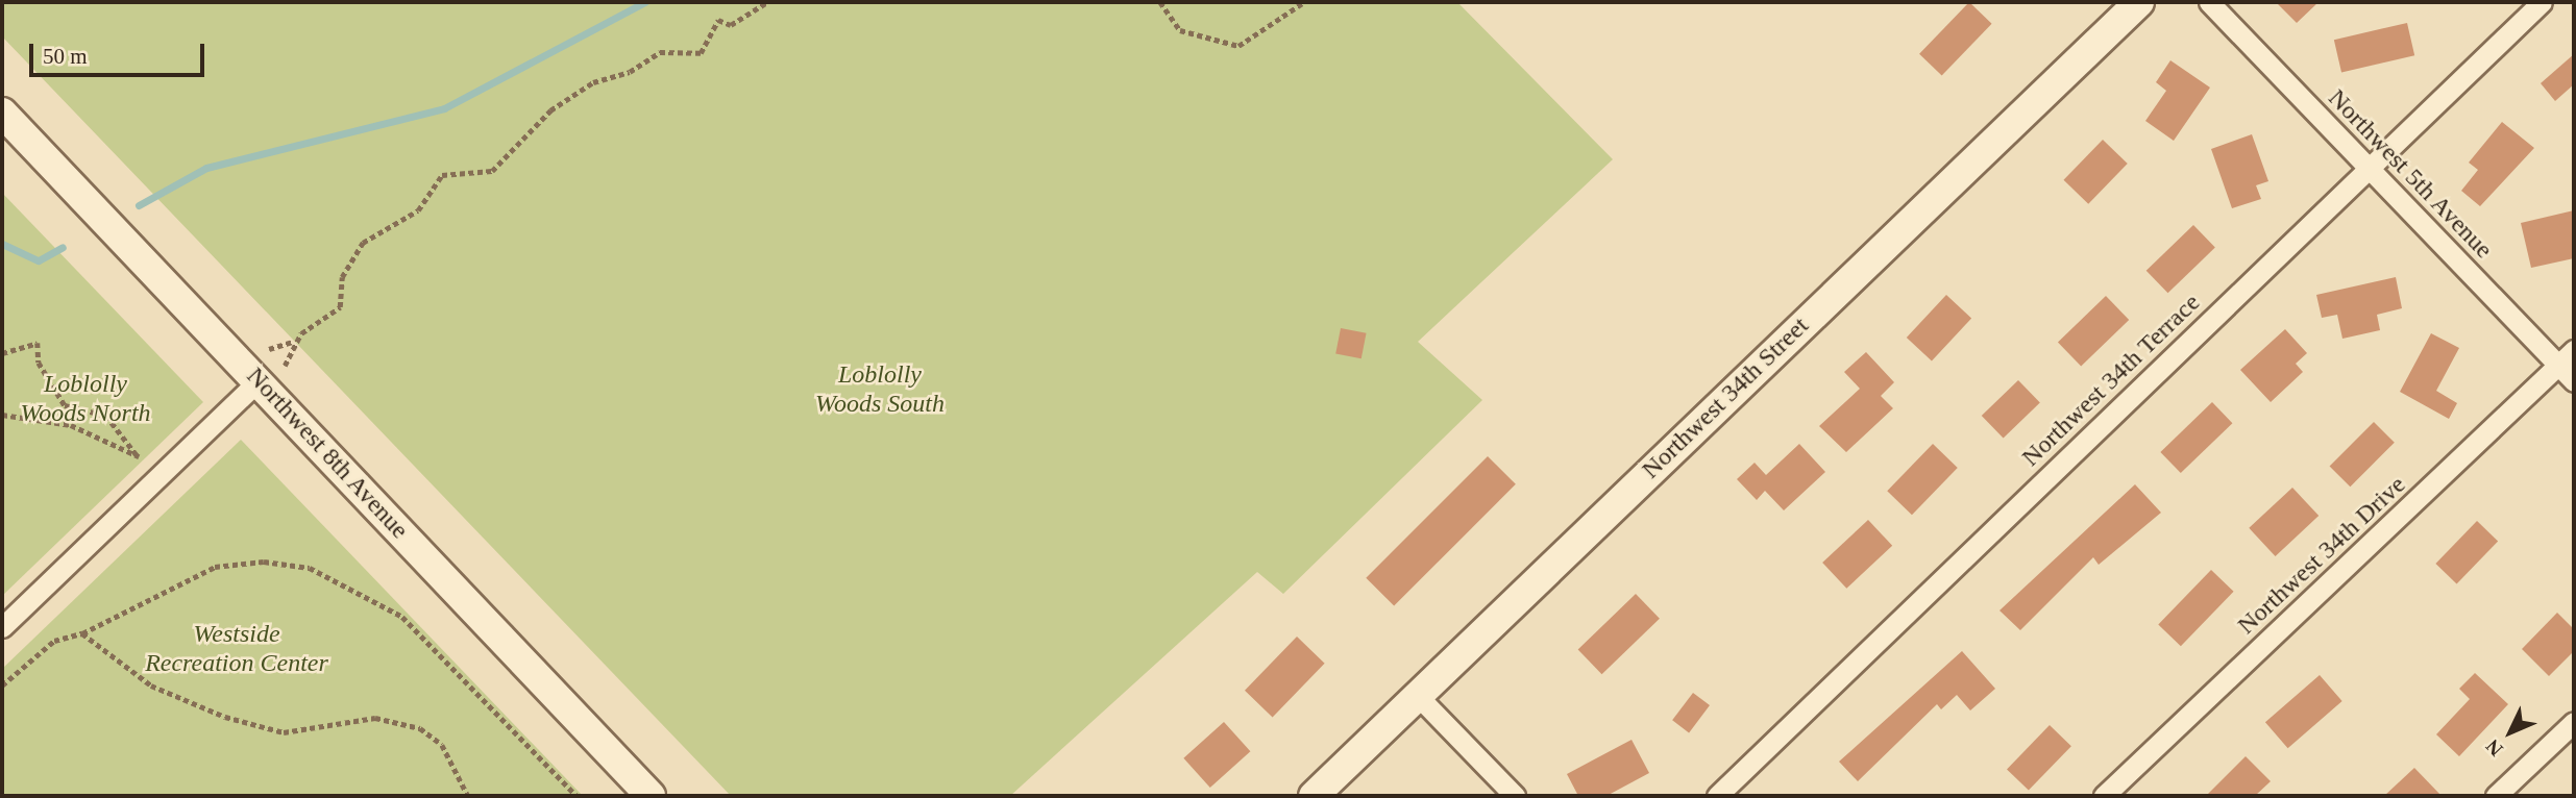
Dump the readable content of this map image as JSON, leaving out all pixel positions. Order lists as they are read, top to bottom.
{
  "streets": {
    "main road": ["Northwest 34th Street", "Northwest 8th Avenue"],
    "street": ["Northwest 5th Avenue", "Northwest 34th Terrace", "Northwest 34th Drive"]
  },
  "crossings": [
    ["Northwest 5th Avenue", "Northwest 34th Terrace"],
    ["Northwest 5th Avenue", "Northwest 34th Drive"]
  ],
  "parks": ["Loblolly Woods South", "Loblolly Woods North", "Westside Recreation Center"],
  "scale_bar": "50 m",
  "north": "bottom left"
}
